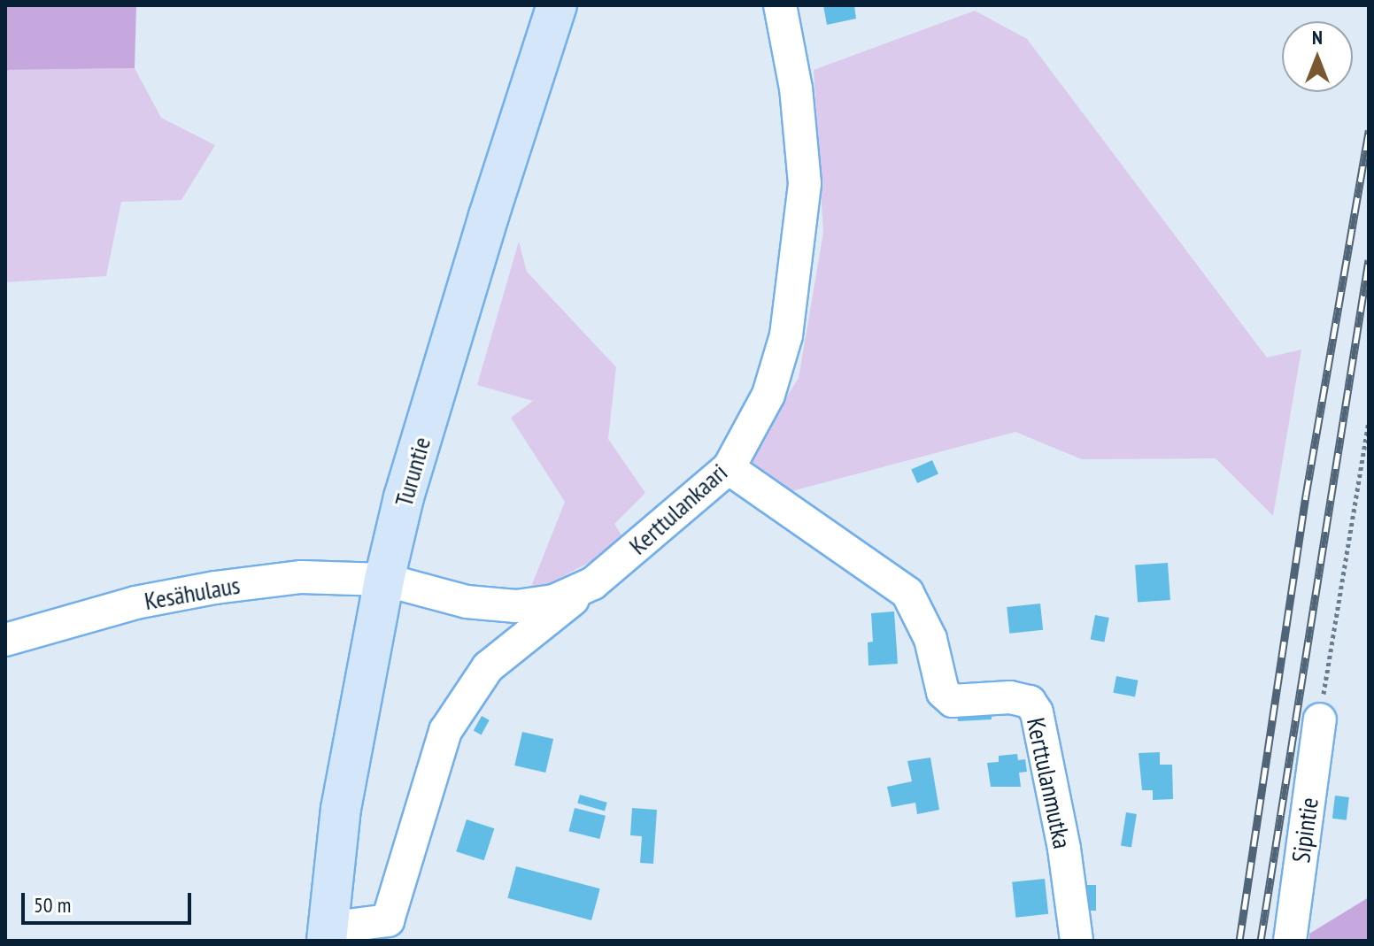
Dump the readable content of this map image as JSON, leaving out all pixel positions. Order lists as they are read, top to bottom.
{
  "streets": {
    "main road": ["Turuntie"],
    "street": [
      "Kerttulankaari",
      "Kesähulaus",
      "Kerttulanmutka",
      "Sipintie"
    ]
  },
  "crossings": [
    ["Turuntie", "Kerttulankaari"],
    ["Turuntie", "Kesähulaus"],
    ["Kerttulankaari", "Kesähulaus"],
    ["Kerttulankaari", "Kerttulanmutka"]
  ],
  "scale_bar": "50 m",
  "north": "top"
}
